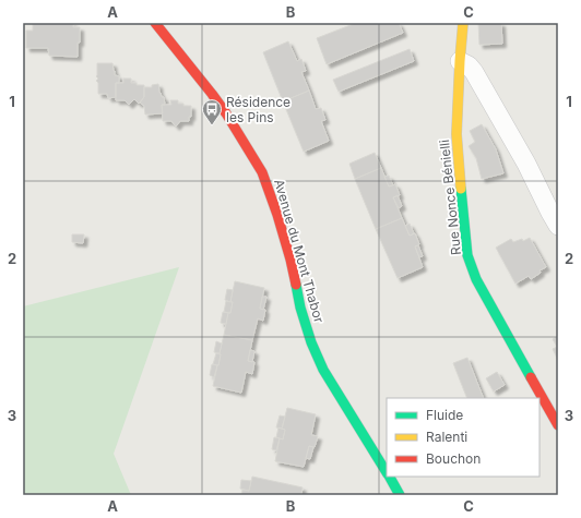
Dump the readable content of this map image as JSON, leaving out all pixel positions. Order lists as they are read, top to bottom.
{
  "streets": {
    "street": ["Rue Nonce Bénielli", "Avenue du Mont Thabor"]
  },
  "places": {
    "bus stop": ["Résidence les Pins"]
  },
  "legend": ["Fluide", "Ralenti", "Bouchon"],
  "grid": {
    "columns": ["A", "B", "C"],
    "rows": ["1", "2", "3"]
  }
}
